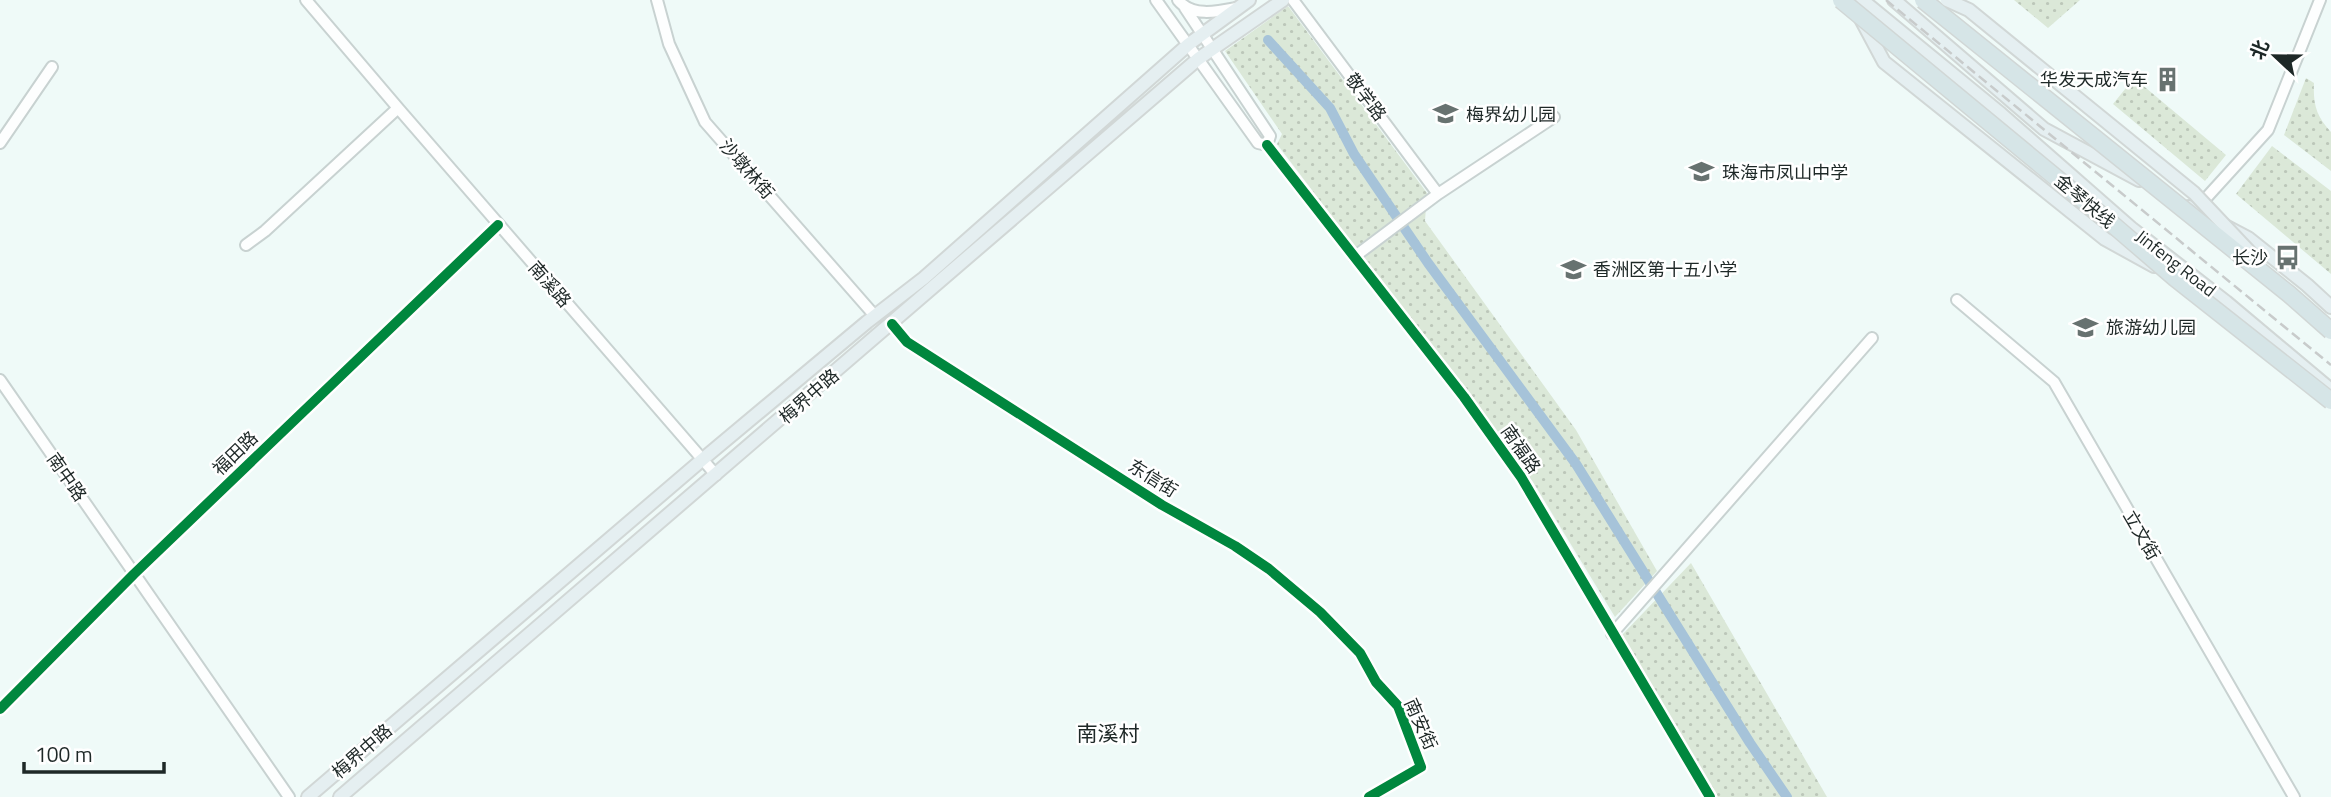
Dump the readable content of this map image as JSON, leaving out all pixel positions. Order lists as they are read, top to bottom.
{
  "streets": {
    "highway": ["金琴快线"],
    "main road": ["Jinfeng Road", "梅界中路"],
    "street": [
      "敬学路",
      "沙墩林街",
      "南溪路",
      "南福路",
      "福田路",
      "南中路",
      "东信街",
      "立文街",
      "南安街"
    ]
  },
  "crossings": [
    ["沙墩林街", "梅界中路"],
    ["南溪路", "梅界中路"],
    ["南溪路", "福田路"],
    ["梅界中路", "东信街"],
    ["福田路", "南中路"],
    ["东信街", "南安街"]
  ],
  "districts": ["南溪村"],
  "places": {
    "building": ["华发天成汽车"],
    "school or university": [
      "梅界幼儿园",
      "珠海市凤山中学",
      "香洲区第十五小学",
      "旅游幼儿园"
    ],
    "bus stop": ["长沙"]
  },
  "scale_bar": "100 m",
  "north": "left"
}
